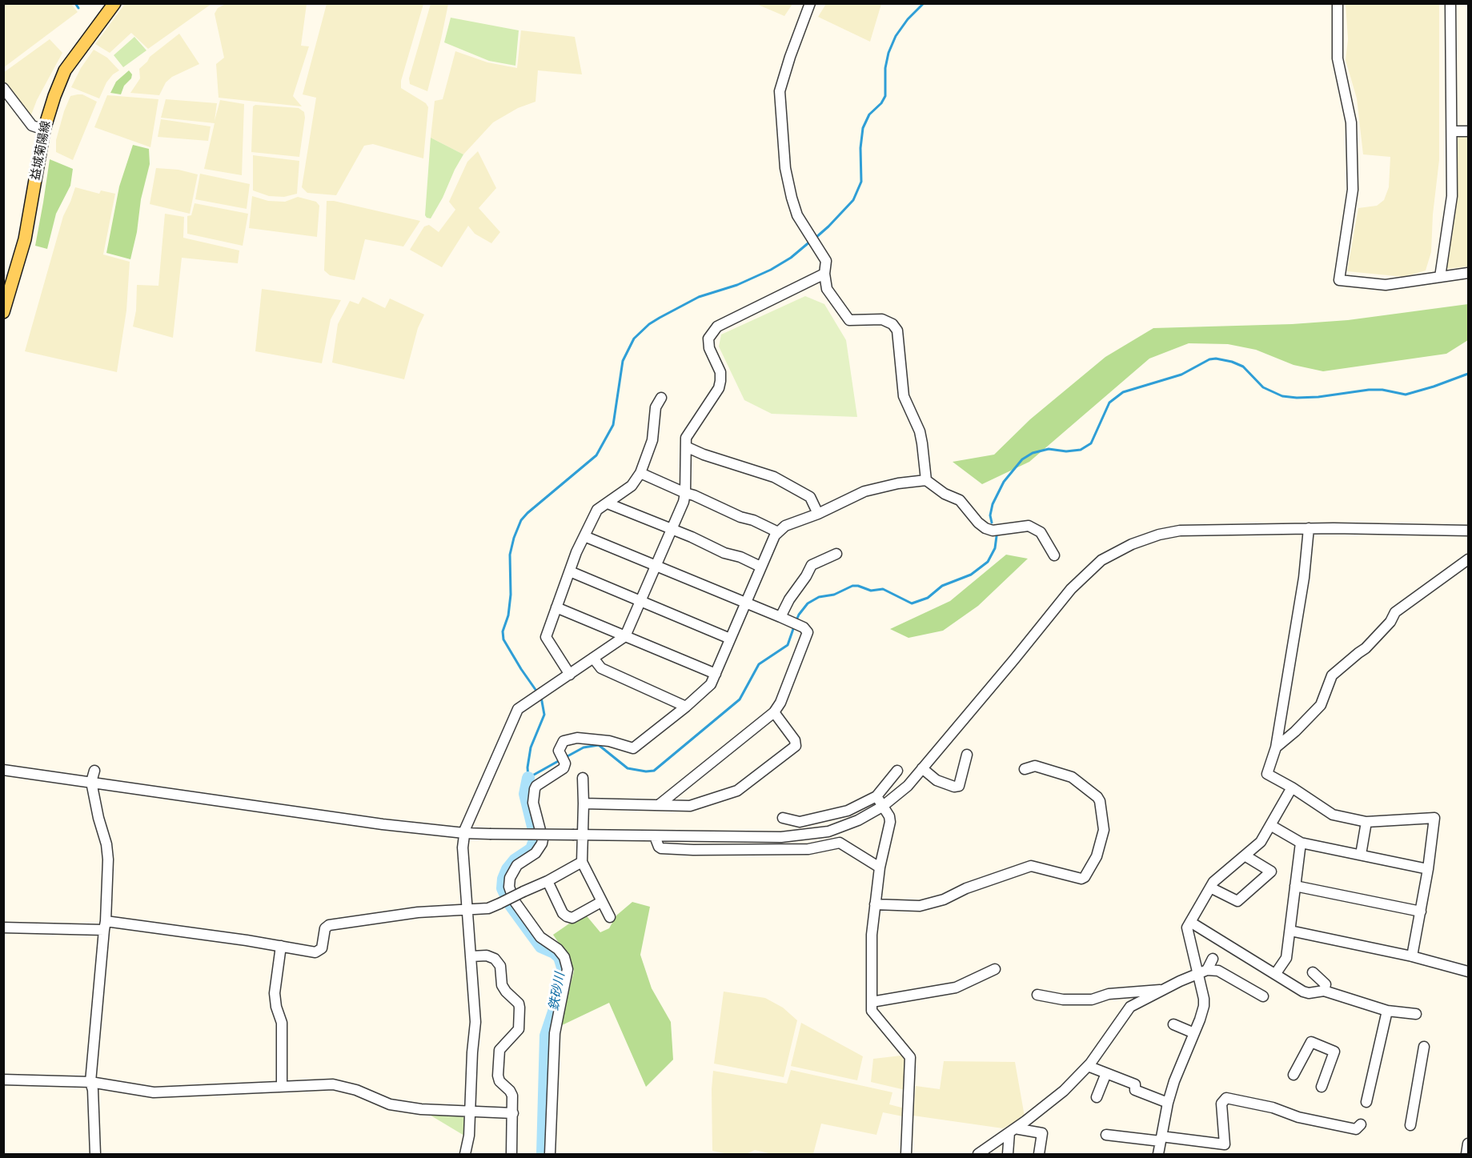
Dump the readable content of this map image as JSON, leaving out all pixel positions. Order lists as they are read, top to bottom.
{
  "streets": {
    "main road": ["益城菊陽線"]
  },
  "water": ["鉄砂川"]
}
